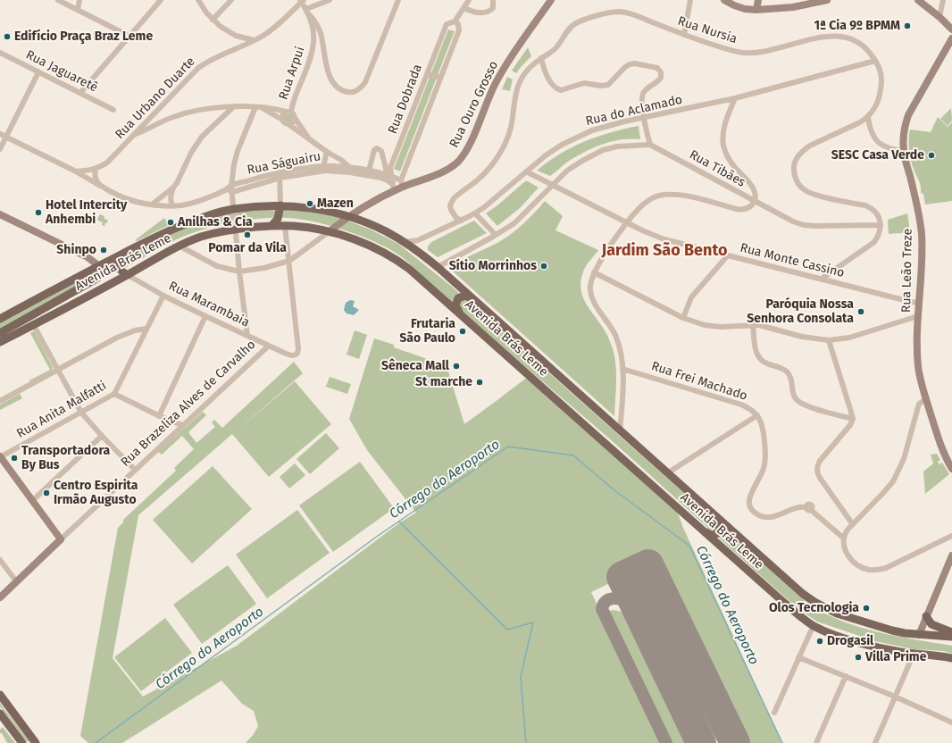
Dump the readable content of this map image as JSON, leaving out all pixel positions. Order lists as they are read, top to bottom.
{
  "streets": {
    "main road": [
      "Rua Ouro Grosso",
      "Avenida Brás Leme",
      "Rua Leão Treze",
      "Rua Brazeliza Alves de Carvalho"
    ],
    "street": [
      "Rua Nursia",
      "Rua Jaguaretê",
      "Rua Arpui",
      "Rua Urbano Duarte",
      "Rua Dobrada",
      "Rua do Aclamado",
      "Rua Ságuairu",
      "Rua Tibães",
      "Rua Monte Cassino",
      "Rua Marambaia",
      "Rua Frei Machado",
      "Rua Anita Malfatti"
    ]
  },
  "crossings": [
    ["Rua Nursia", "Rua do Aclamado"],
    ["Rua Arpui", "Rua Urbano Duarte"],
    ["Rua Urbano Duarte", "Rua Ságuairu"],
    ["Rua Dobrada", "Rua Ouro Grosso"],
    ["Rua Dobrada", "Rua Ságuairu"],
    ["Rua Ouro Grosso", "Rua Ságuairu"],
    ["Rua Ouro Grosso", "Avenida Brás Leme"],
    ["Rua do Aclamado", "Rua Monte Cassino"],
    ["Rua do Aclamado", "Avenida Brás Leme"],
    ["Rua Monte Cassino", "Rua Leão Treze"],
    ["Avenida Brás Leme", "Rua Marambaia"],
    ["Rua Marambaia", "Rua Brazeliza Alves de Carvalho"],
    ["Rua Marambaia", "Rua Anita Malfatti"]
  ],
  "districts": ["Jardim São Bento"],
  "water": ["Córrego do Aeroporto"],
  "places": [
    "1ª Cia 9º BPMM",
    "Edifício Praça Braz Leme",
    "SESC Casa Verde",
    "Mazen",
    "Hotel Intercity Anhembi",
    "Anilhas & Cia",
    "Pomar da Vila",
    "Shinpo",
    "Sítio Morrinhos",
    "Paróquia Nossa Senhora Consolata",
    "Frutaria São Paulo",
    "Sêneca Mall",
    "St marche",
    "Transportadora By Bus",
    "Centro Espirita Irmão Augusto",
    "Olos Tecnologia",
    "Drogasil",
    "Villa Prime"
  ]
}
